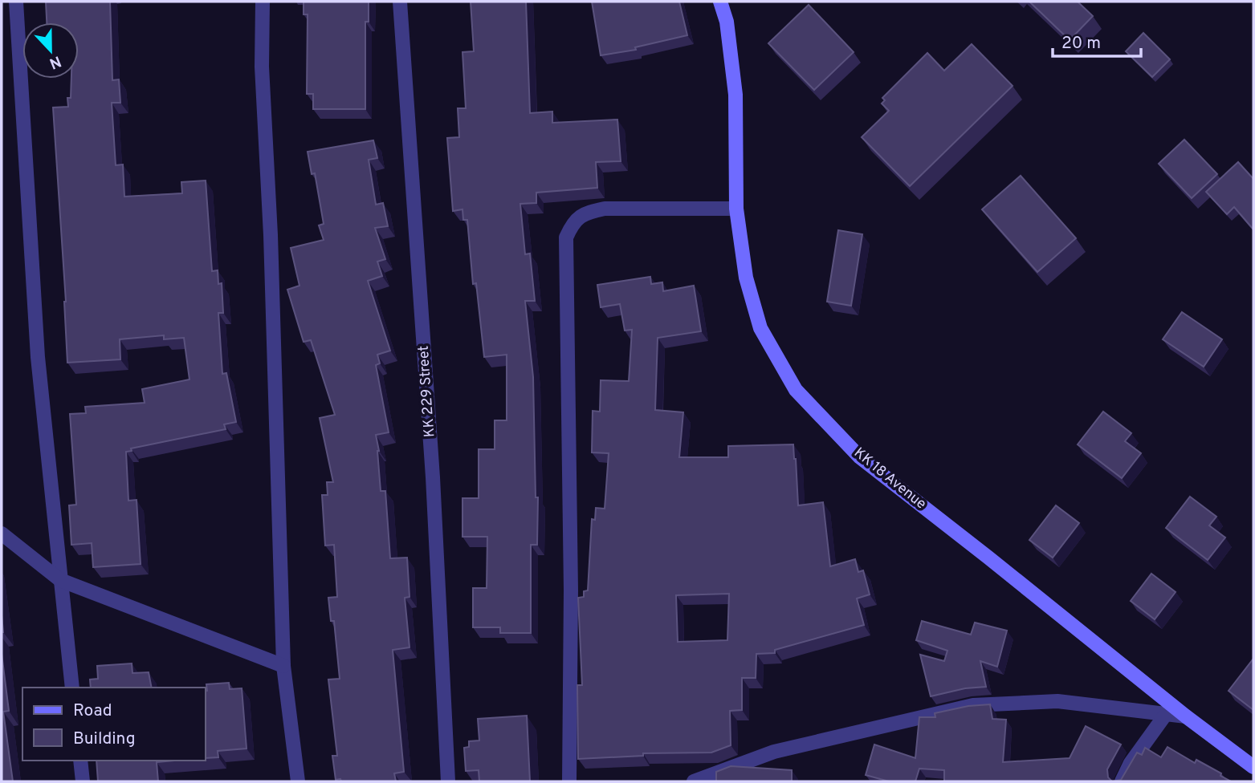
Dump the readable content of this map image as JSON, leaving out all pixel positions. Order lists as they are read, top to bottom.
{
  "streets": {
    "main road": ["KK 18 Avenue"],
    "street": ["KK 229 Street"]
  },
  "legend": ["Road", "Building"],
  "scale_bar": "20 m",
  "north": "bottom"
}
